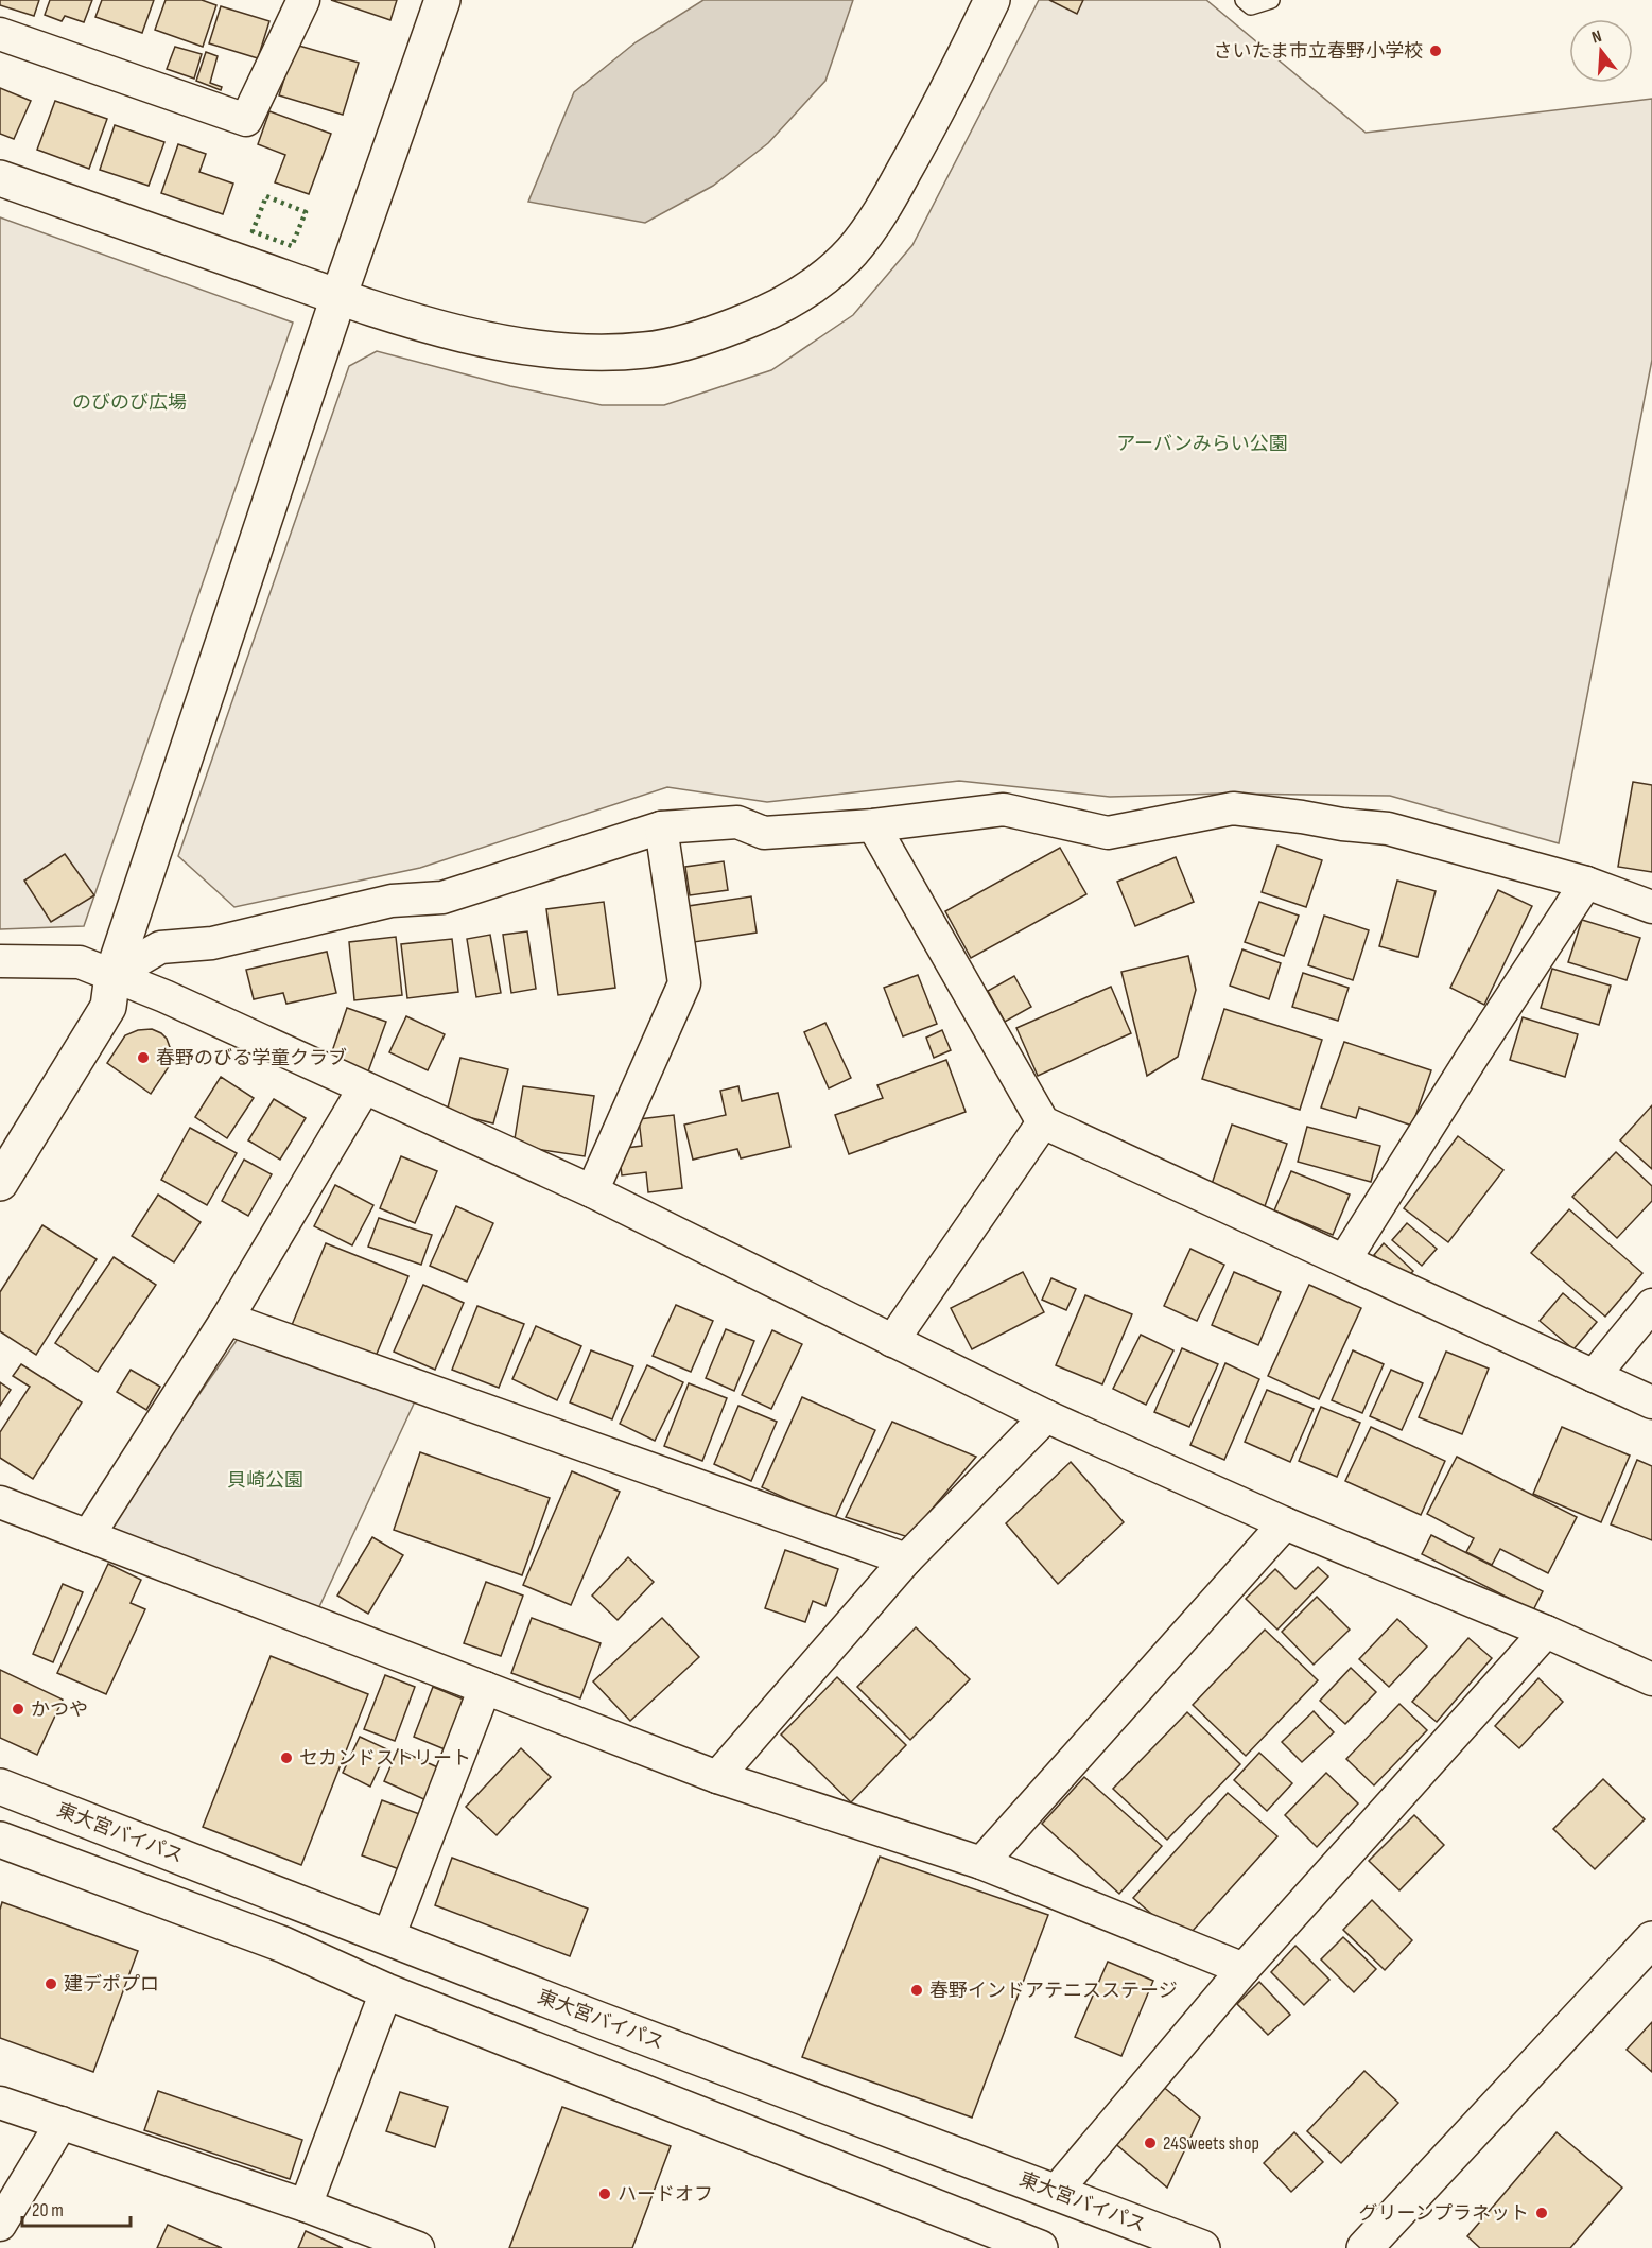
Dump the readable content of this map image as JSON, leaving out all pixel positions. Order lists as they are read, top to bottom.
{
  "streets": {
    "main road": ["東大宮バイパス"]
  },
  "parks": ["のびのび広場", "アーバンみらい公園", "貝崎公園"],
  "places": [
    "さいたま市立春野小学校",
    "春野のびる学童クラブ",
    "かつや",
    "セカンドストリート",
    "建デポプロ",
    "春野インドアテニスステージ",
    "24Sweets shop",
    "ハードオフ",
    "グリーンプラネット"
  ],
  "scale_bar": "20 m",
  "north": "top"
}
